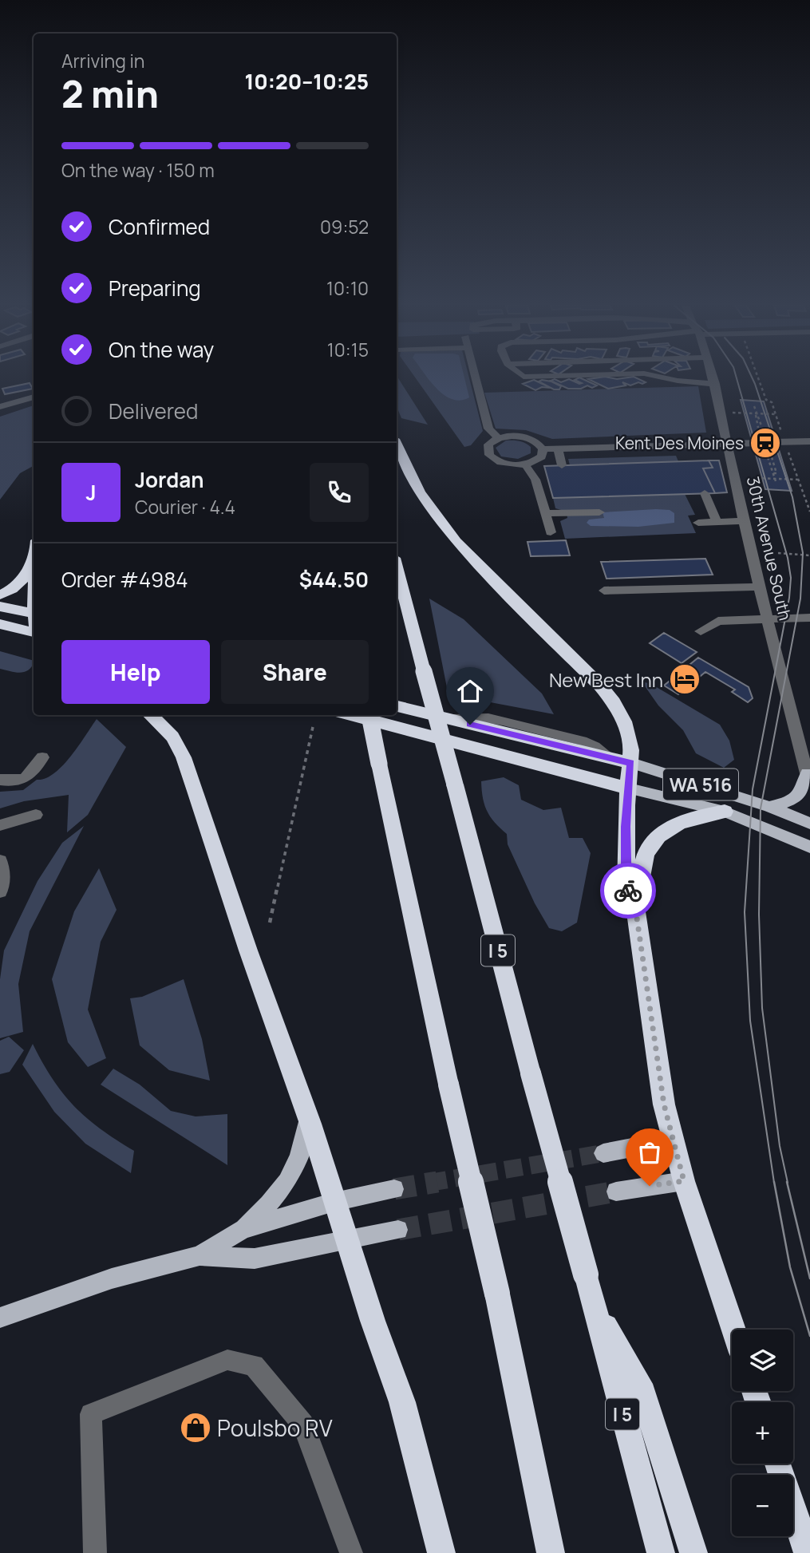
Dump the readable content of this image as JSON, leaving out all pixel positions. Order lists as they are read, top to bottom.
{
  "streets": {
    "highway": ["WA 516", "I 5"],
    "street": ["30th Avenue South"]
  },
  "places": {
    "station": ["Kent Des Moines"],
    "hotel": ["New Best Inn"],
    "shop": ["Poulsbo RV"]
  },
  "page": {
    "heading": ["2 min", "Arriving in", "10:20–10:25"],
    "panel": [
      "Jordan",
      "Courier · 4.4",
      "Order #4984",
      "$44.50"
    ],
    "bar": "On the way · 150 m",
    "list": [
      ["Confirmed", "09:52"],
      ["Preparing", "10:10"],
      ["On the way", "10:15"],
      "Delivered"
    ],
    "round": "J",
    "buttons": ["Help", "Share"],
    "map_buttons": ["+", "−"]
  }
}
